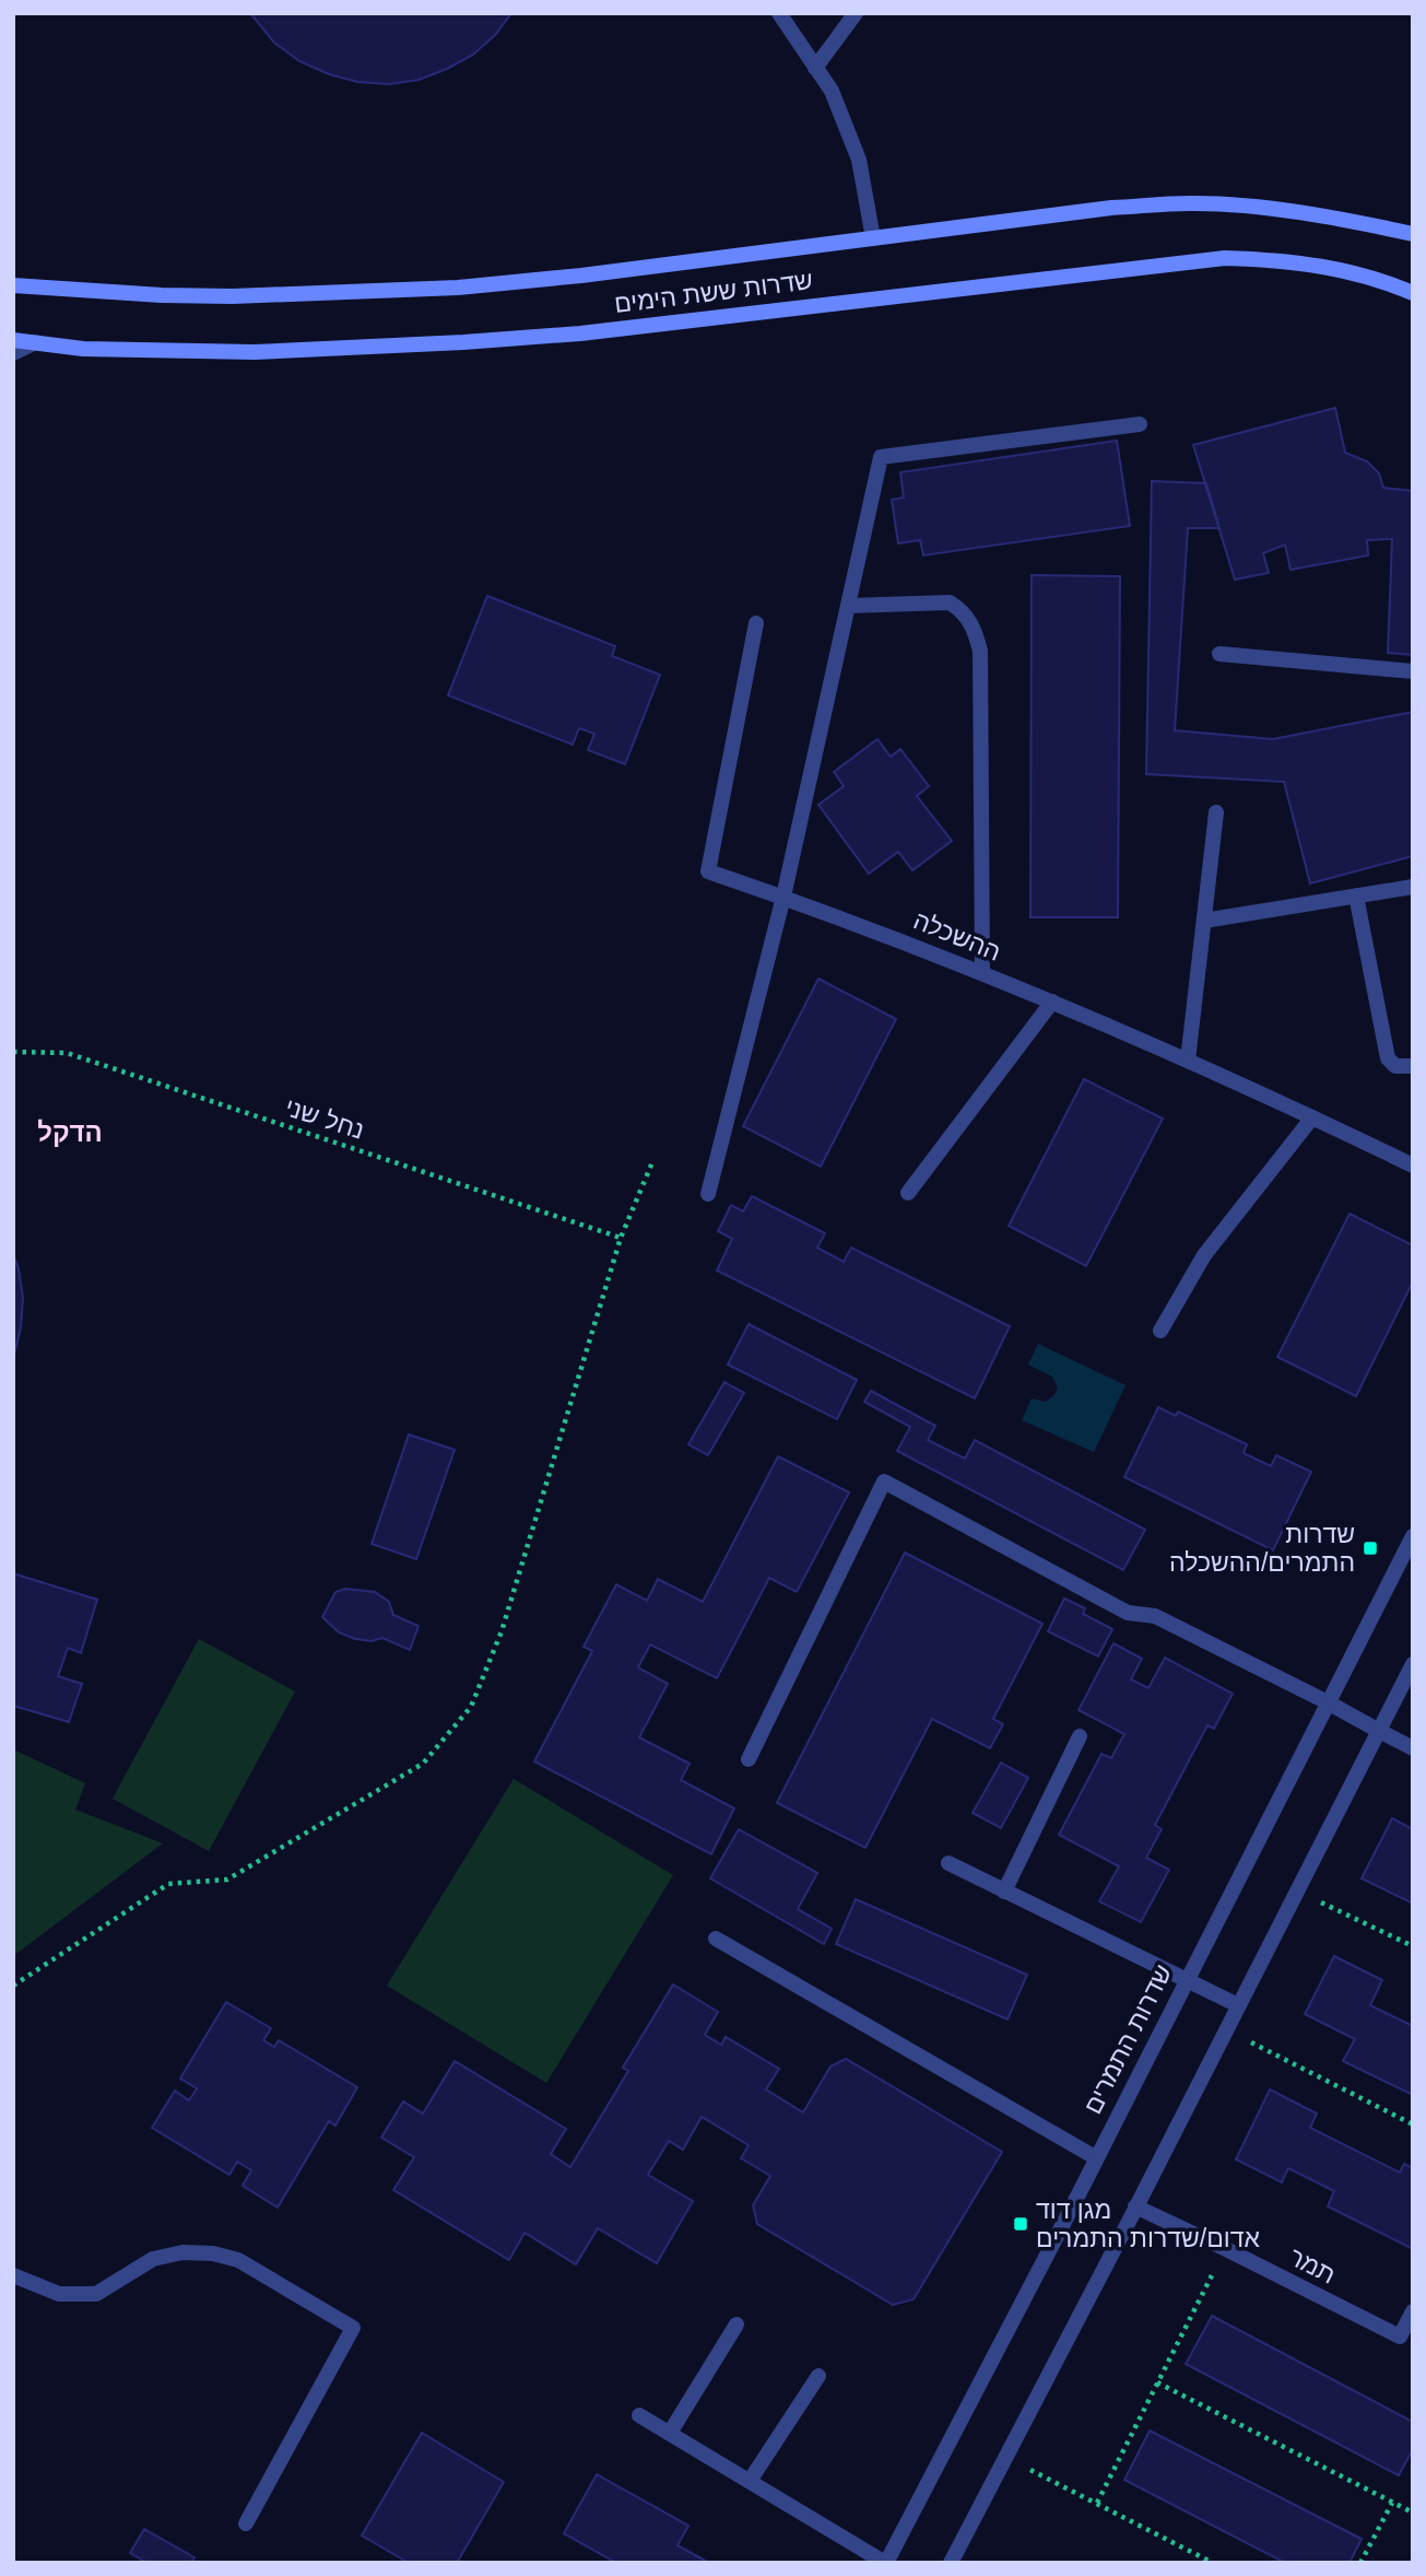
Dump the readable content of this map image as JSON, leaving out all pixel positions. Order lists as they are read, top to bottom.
{
  "streets": {
    "main road": ["שדרות ששת הימים"],
    "street": ["ההשכלה", "שדרות התמרים", "תמר"],
    "path": ["נחל שני"]
  },
  "districts": ["הדקל"],
  "places": {
    "transit": ["שדרות התמרים/ההשכלה", "מגן דוד אדום/שדרות התמרים"]
  }
}
